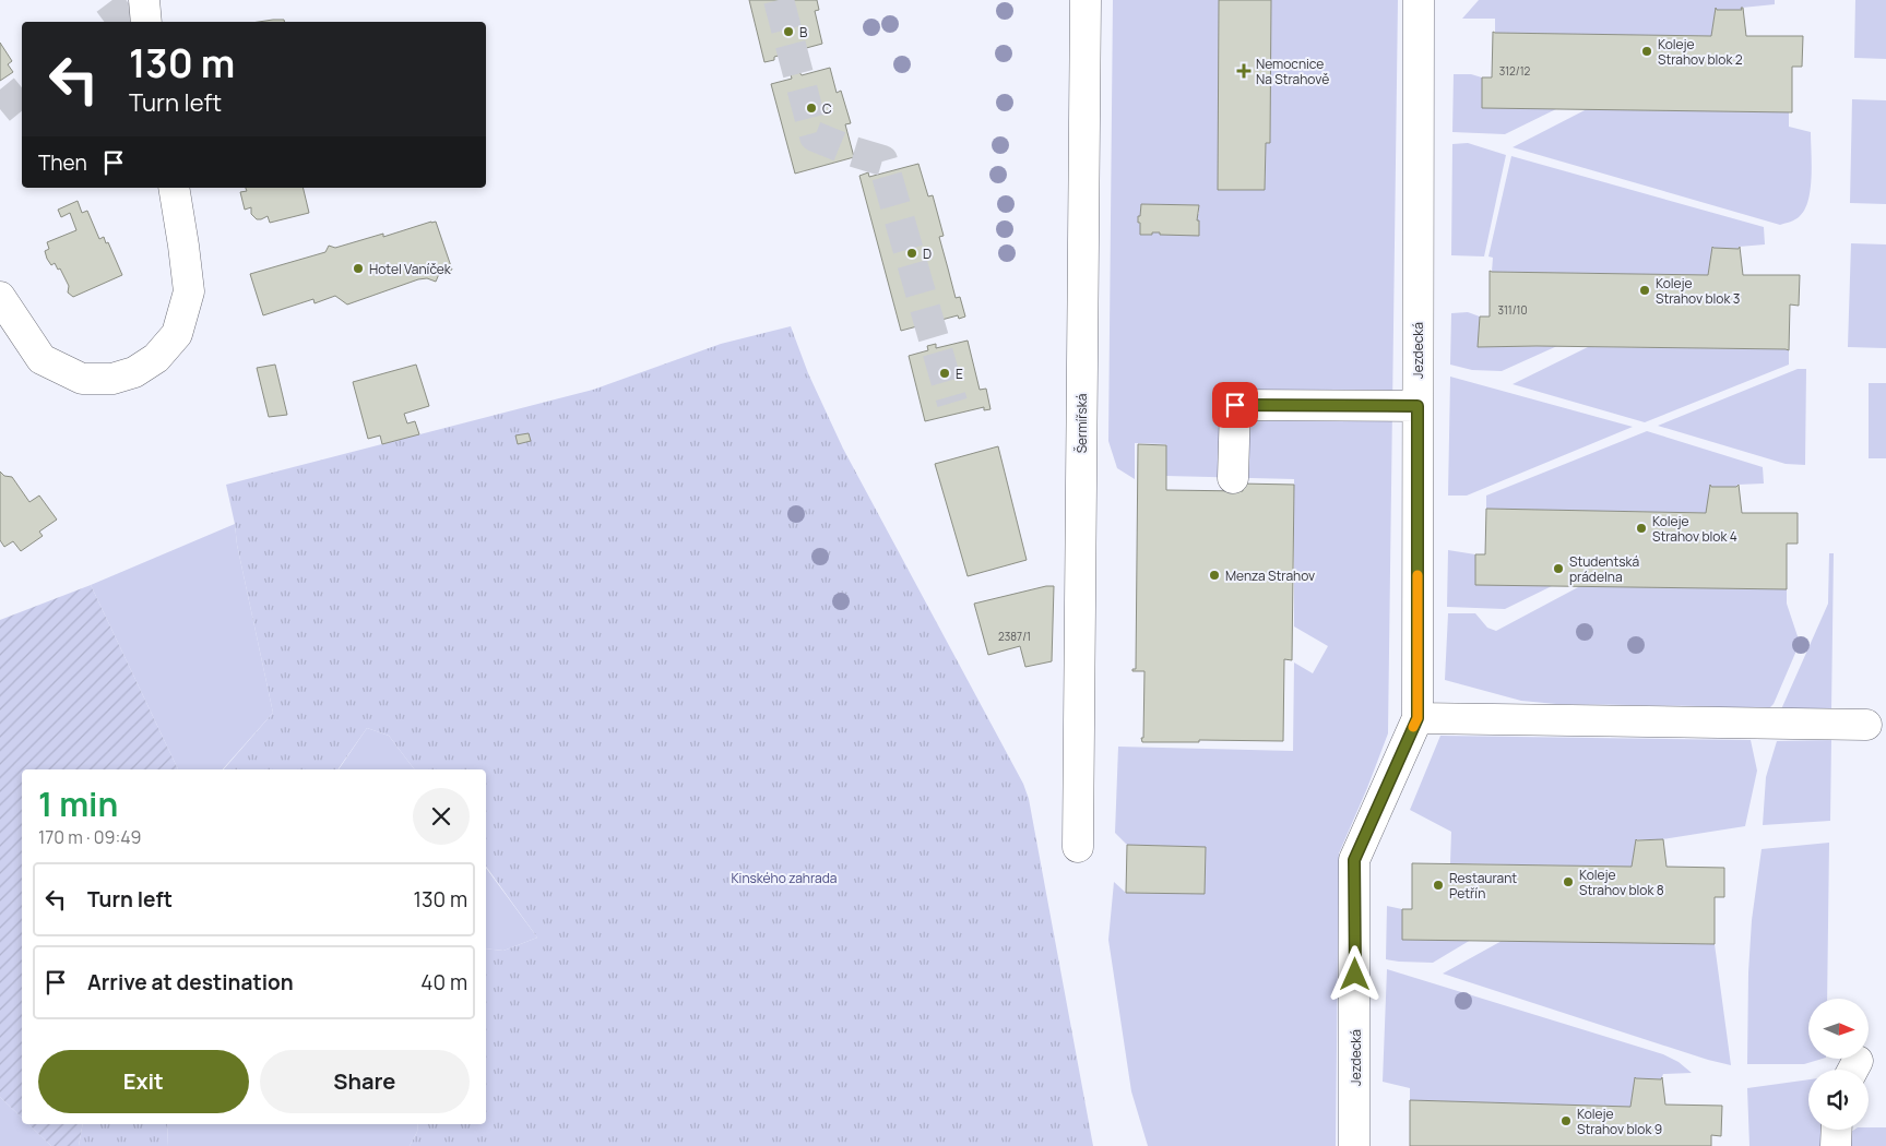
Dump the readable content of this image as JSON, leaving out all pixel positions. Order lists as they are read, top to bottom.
{
  "streets": {
    "street": ["Jezdecká", "Šermířská"]
  },
  "parks": ["Kinského zahrada"],
  "places": {
    "other": [
      "B",
      "Koleje Strahov blok 2",
      "C",
      "D",
      "Hotel Vaníček",
      "Koleje Strahov blok 3",
      "E",
      "Koleje Strahov blok 4",
      "Studentská prádelna",
      "Menza Strahov",
      "Koleje Strahov blok 8",
      "Restaurant Petřín",
      "Koleje Strahov blok 9"
    ],
    "health": ["Nemocnice Na Strahově"]
  },
  "house_numbers": ["312/12", "311/10", "2387/1"],
  "north": "right",
  "page": {
    "turn": ["130 m", "Turn left"],
    "then": "Then",
    "heading": ["1 min", "170 m · 09:49"],
    "list": [
      {
        "name": "Turn left",
        "value": "130 m"
      },
      {
        "name": "Arrive at destination",
        "value": "40 m"
      }
    ],
    "buttons": ["Exit", "Share"]
  }
}
